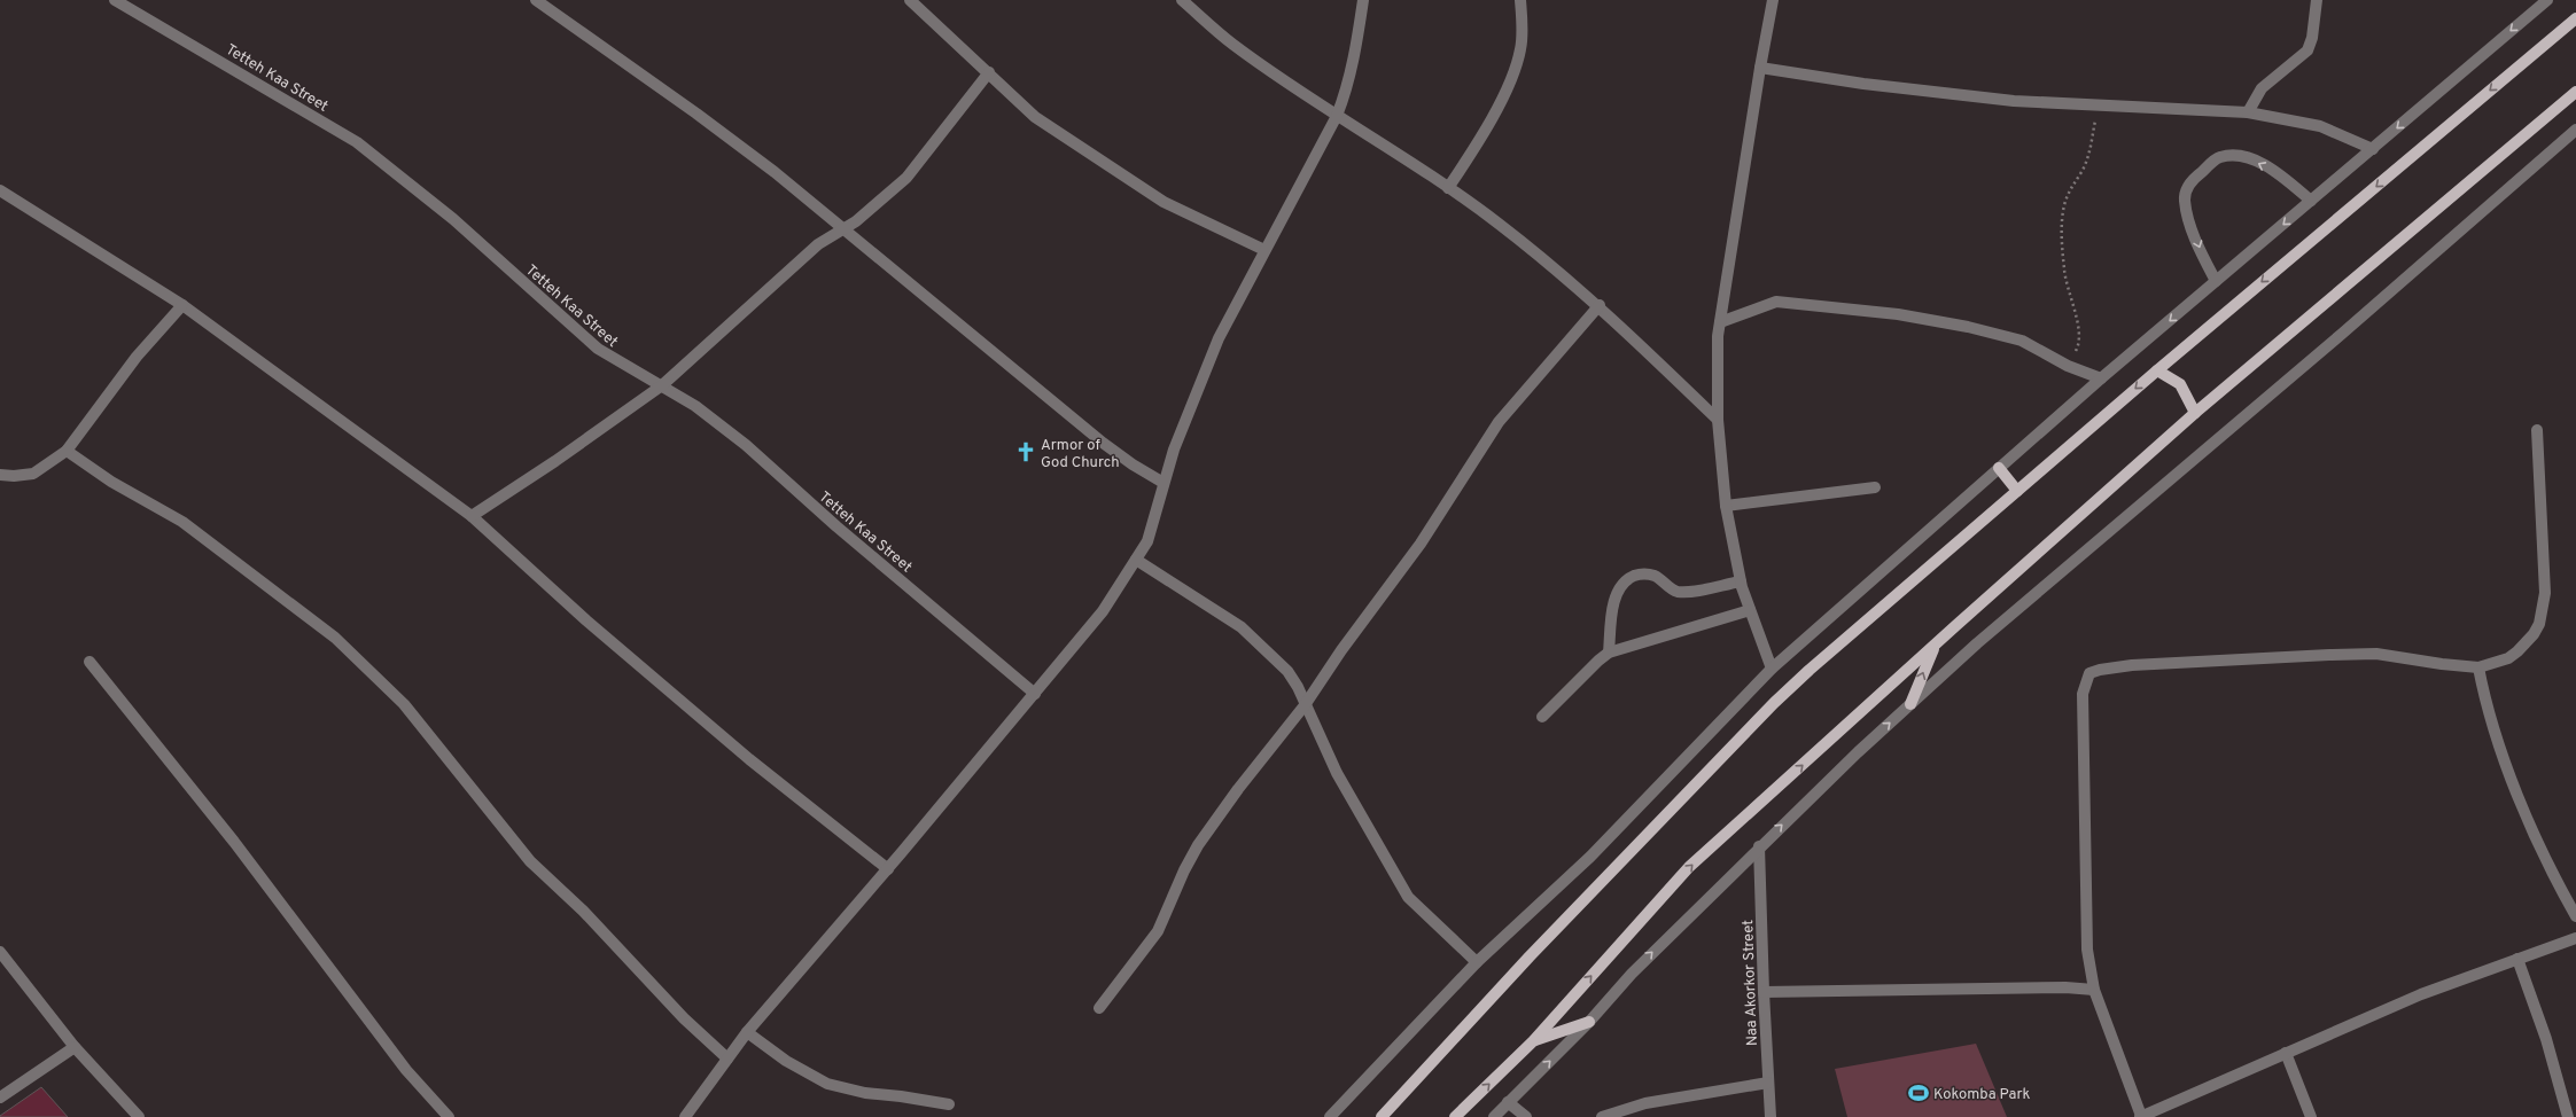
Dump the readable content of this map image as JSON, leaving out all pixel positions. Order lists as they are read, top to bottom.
{
  "streets": {
    "street": ["Tetteh Kaa Street", "Naa Akorkor Street"]
  },
  "places": {
    "church": ["Armor of God Church"],
    "sports": ["Kokomba Park"]
  }
}
